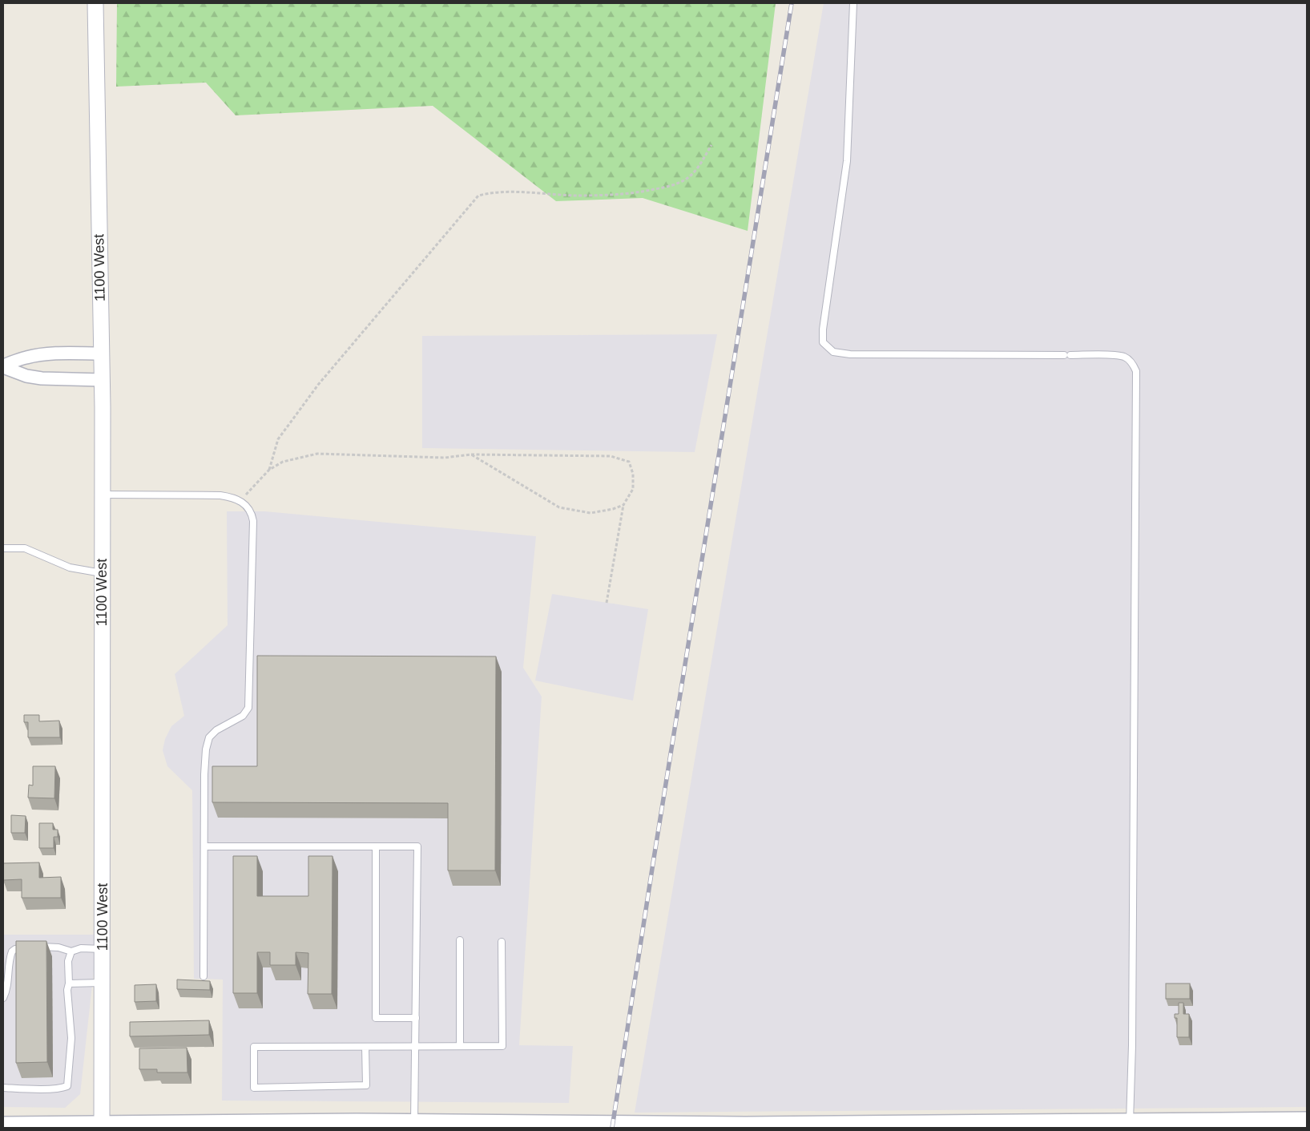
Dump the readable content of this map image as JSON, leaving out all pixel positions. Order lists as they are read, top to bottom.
{
  "streets": {
    "street": ["1100 West"]
  }
}
